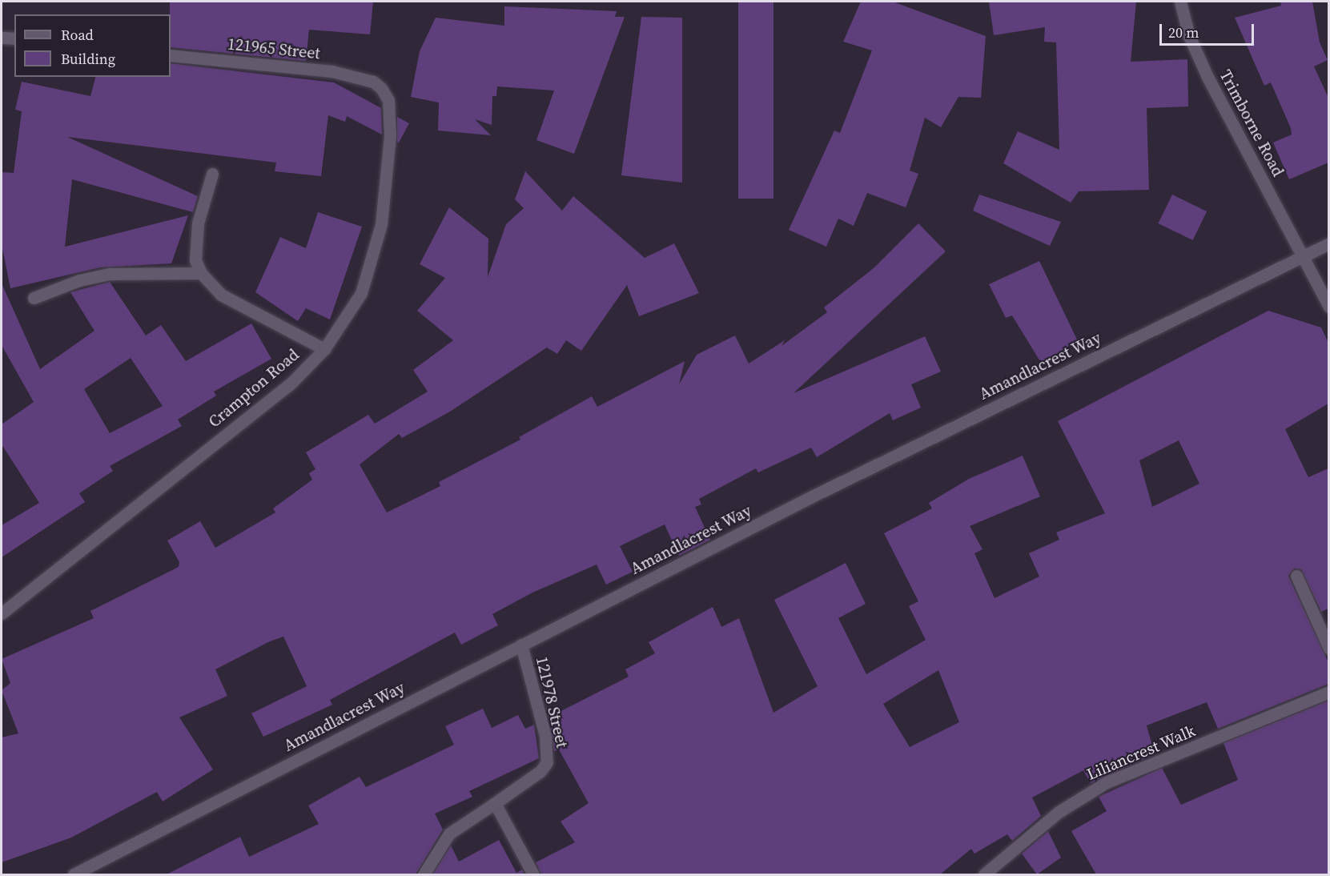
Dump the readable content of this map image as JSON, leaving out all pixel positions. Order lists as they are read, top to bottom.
{
  "streets": {
    "street": [
      "121965 Street",
      "Trimborne Road",
      "Amandlacrest Way",
      "Crampton Road",
      "121978 Street",
      "Liliancrest Walk"
    ]
  },
  "crossings": [
    ["121965 Street", "Crampton Road"],
    ["Trimborne Road", "Amandlacrest Way"],
    ["Amandlacrest Way", "121978 Street"]
  ],
  "legend": ["Road", "Building"],
  "scale_bar": "20 m"
}
